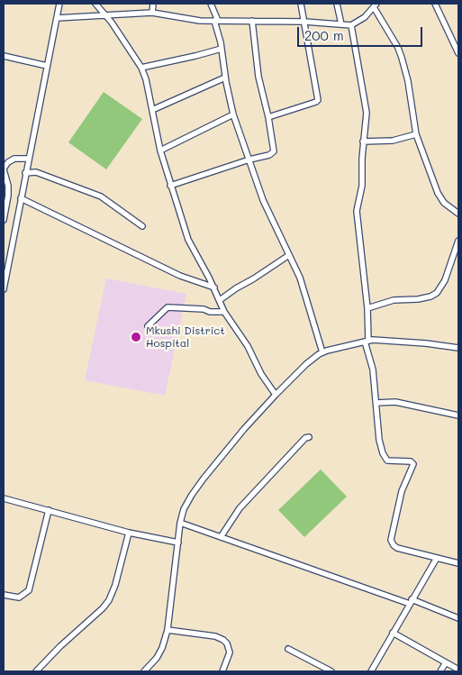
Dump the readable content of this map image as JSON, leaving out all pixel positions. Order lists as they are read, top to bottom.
{
  "places": ["Mkushi District Hospital"],
  "scale_bar": "200 m"
}
